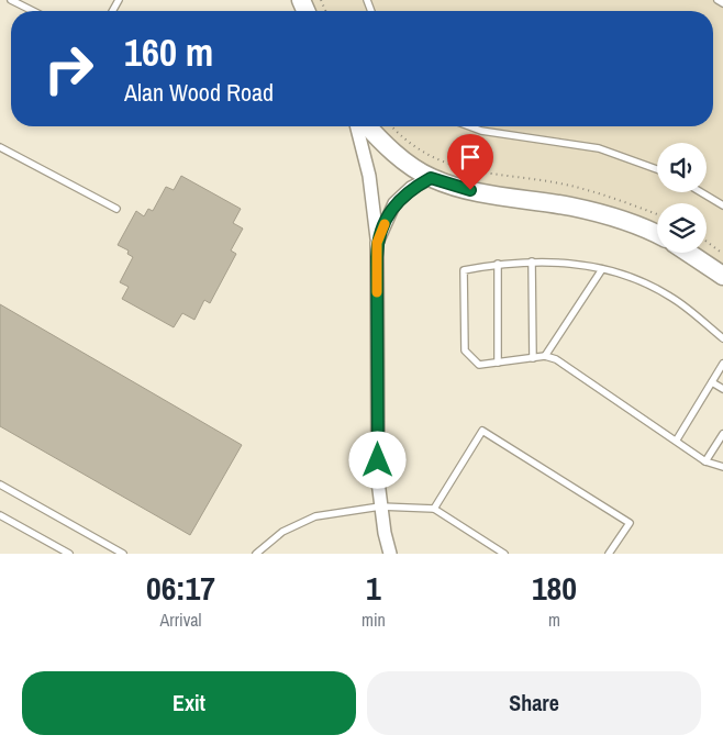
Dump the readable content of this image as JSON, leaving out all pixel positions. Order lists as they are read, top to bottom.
{
  "page": {
    "turn": ["160 m", "Alan Wood Road"],
    "eta": [
      "06:17",
      "Arrival",
      "1",
      "min",
      "180",
      "m"
    ],
    "buttons": ["Exit", "Share"]
  }
}
